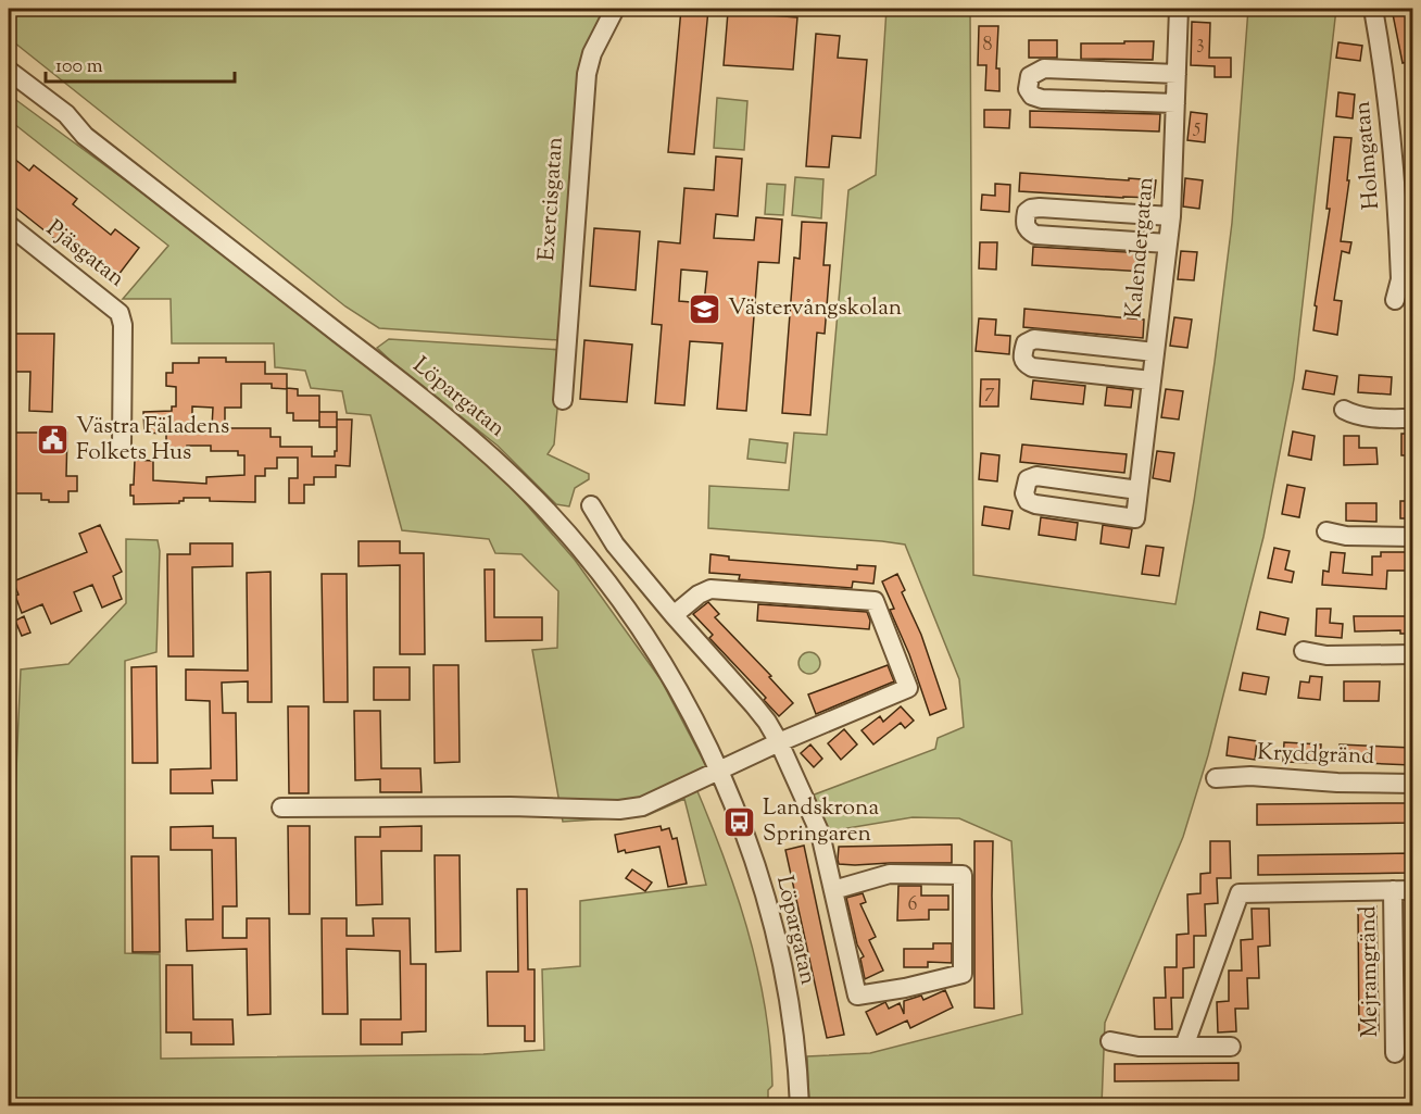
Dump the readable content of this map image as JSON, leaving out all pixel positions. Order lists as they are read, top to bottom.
{
  "streets": {
    "street": [
      "Holmgatan",
      "Exercisgatan",
      "Kalendergatan",
      "Pjäsgatan",
      "Löpargatan",
      "Kryddgränd",
      "Mejramgränd"
    ]
  },
  "places": {
    "school or university": ["Västervångskolan"],
    "public building": ["Västra Fäladens Folkets Hus"],
    "bus stop": ["Landskrona Springaren"]
  },
  "house_numbers": [
    "3",
    "8",
    "5",
    "7",
    "6"
  ],
  "scale_bar": "100 m"
}
